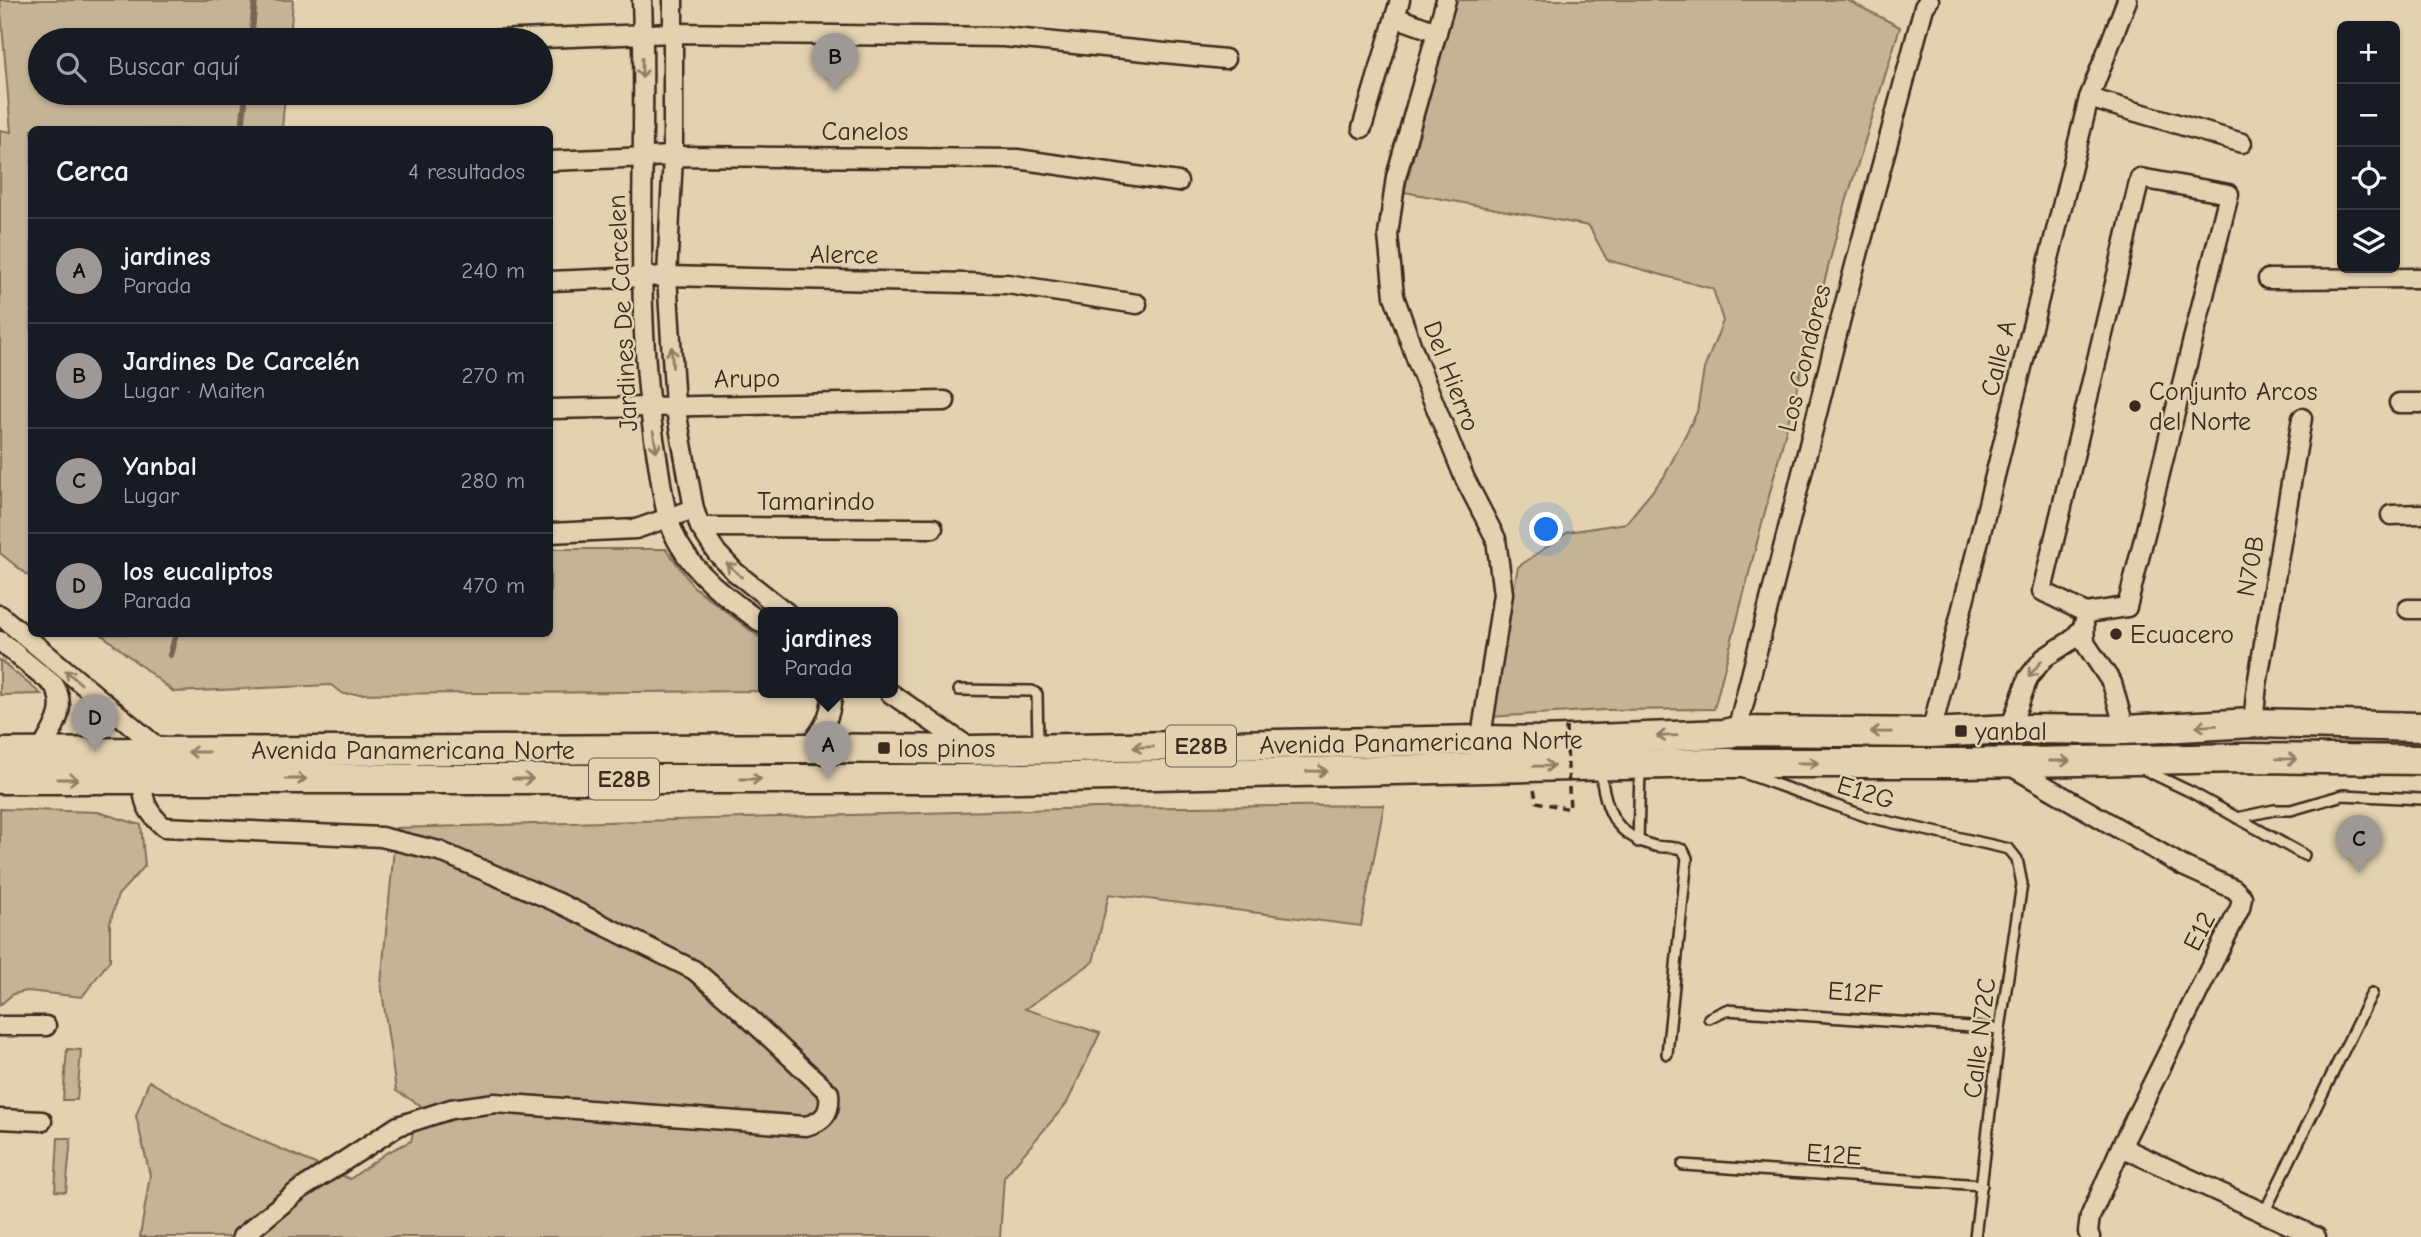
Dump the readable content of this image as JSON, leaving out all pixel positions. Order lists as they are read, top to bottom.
{
  "streets": {
    "main road": ["Avenida Panamericana Norte", "E28B"],
    "street": [
      "Canelos",
      "Alerce",
      "Jardines De Carcelen",
      "Los Condores",
      "Calle A",
      "Del Hierro",
      "Arupo",
      "Tamarindo",
      "N70B",
      "E12"
    ],
    "lane": [
      "E12G",
      "E12F",
      "Calle N72C",
      "E12E"
    ]
  },
  "crossings": [
    ["Canelos", "Jardines De Carcelen"],
    ["Alerce", "Jardines De Carcelen"],
    ["Jardines De Carcelen", "Arupo"],
    ["Jardines De Carcelen", "Tamarindo"],
    ["Los Condores", "Avenida Panamericana Norte"],
    ["Calle A", "Avenida Panamericana Norte"],
    ["Del Hierro", "Avenida Panamericana Norte"],
    ["N70B", "Avenida Panamericana Norte"],
    ["Avenida Panamericana Norte", "E12G"],
    ["Avenida Panamericana Norte", "E12"],
    ["E12G", "Calle N72C"],
    ["E12F", "Calle N72C"],
    ["Calle N72C", "E12E"]
  ],
  "places": {
    "other": ["Conjunto Arcos del Norte", "Ecuacero"],
    "transit": ["yanbal", "los pinos"]
  },
  "page": {
    "map_buttons": ["+", "−"],
    "search": "Buscar aquí",
    "pins": [
      "B",
      "D",
      "A",
      "C"
    ],
    "heading": ["Cerca", "4 resultados"],
    "list": [
      {
        "mark": "A",
        "name": "jardines",
        "note": "Parada",
        "value": "240 m"
      },
      {
        "mark": "B",
        "name": "Jardines De Carcelén",
        "note": "Lugar · Maiten",
        "value": "270 m"
      },
      {
        "mark": "C",
        "name": "Yanbal",
        "note": "Lugar",
        "value": "280 m"
      },
      {
        "mark": "D",
        "name": "los eucaliptos",
        "note": "Parada",
        "value": "470 m"
      }
    ],
    "popup": ["jardines", "Parada"]
  }
}
